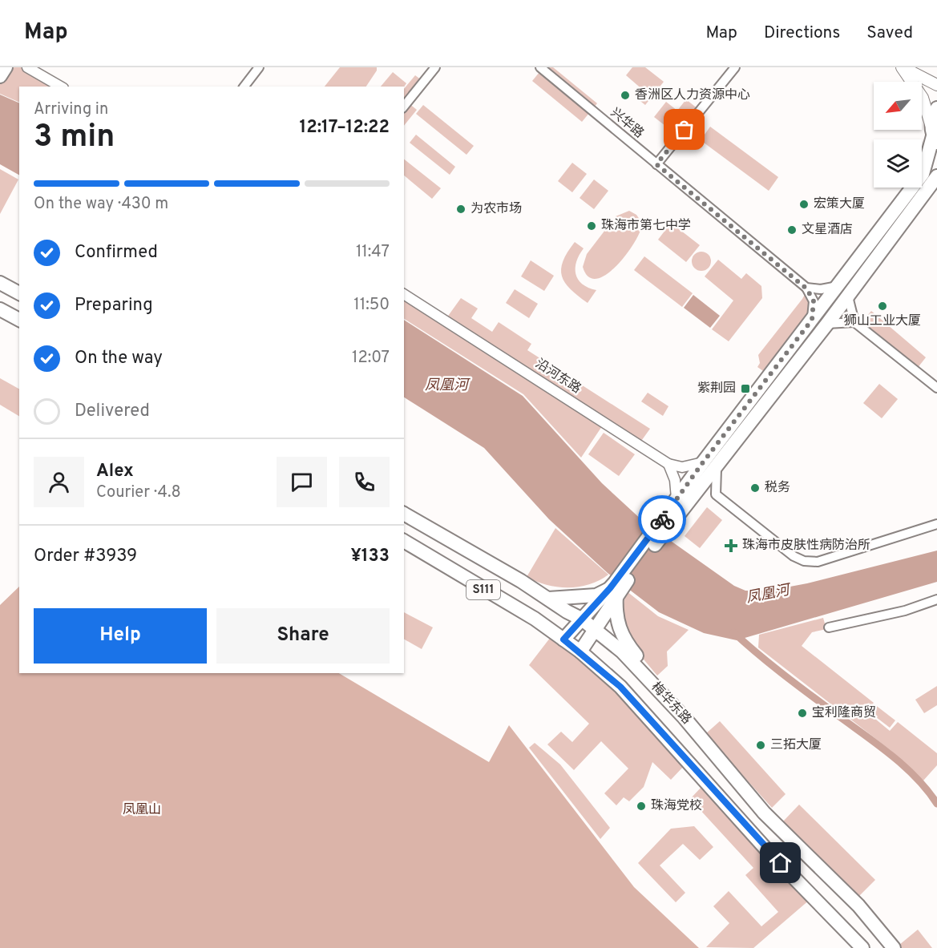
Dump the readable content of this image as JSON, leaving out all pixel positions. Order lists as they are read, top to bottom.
{
  "streets": {
    "main road": ["S111", "梅华东路"],
    "street": ["兴华路", "沿河东路"]
  },
  "water": ["凤凰河"],
  "parks": ["凤凰山"],
  "places": {
    "other": [
      "香洲区人力资源中心",
      "宏策大厦",
      "为农市场",
      "珠海市第七中学",
      "文星酒店",
      "狮山工业大厦",
      "税务",
      "宝利隆商贸",
      "三拓大厦",
      "珠海党校"
    ],
    "transit": ["紫荆园"],
    "health": ["珠海市皮肤性病防治所"]
  },
  "north": "bottom left",
  "page": {
    "header": "Map",
    "nav": ["Map", "Directions", "Saved"],
    "heading": ["3 min", "Arriving in", "12:17–12:22"],
    "panel": [
      "Alex",
      "Courier · 4.8",
      "Order #3939",
      "¥133"
    ],
    "bar": "On the way · 430 m",
    "list": [
      ["Confirmed", "11:47"],
      ["Preparing", "11:50"],
      ["On the way", "12:07"],
      "Delivered"
    ],
    "buttons": ["Help", "Share"]
  }
}
